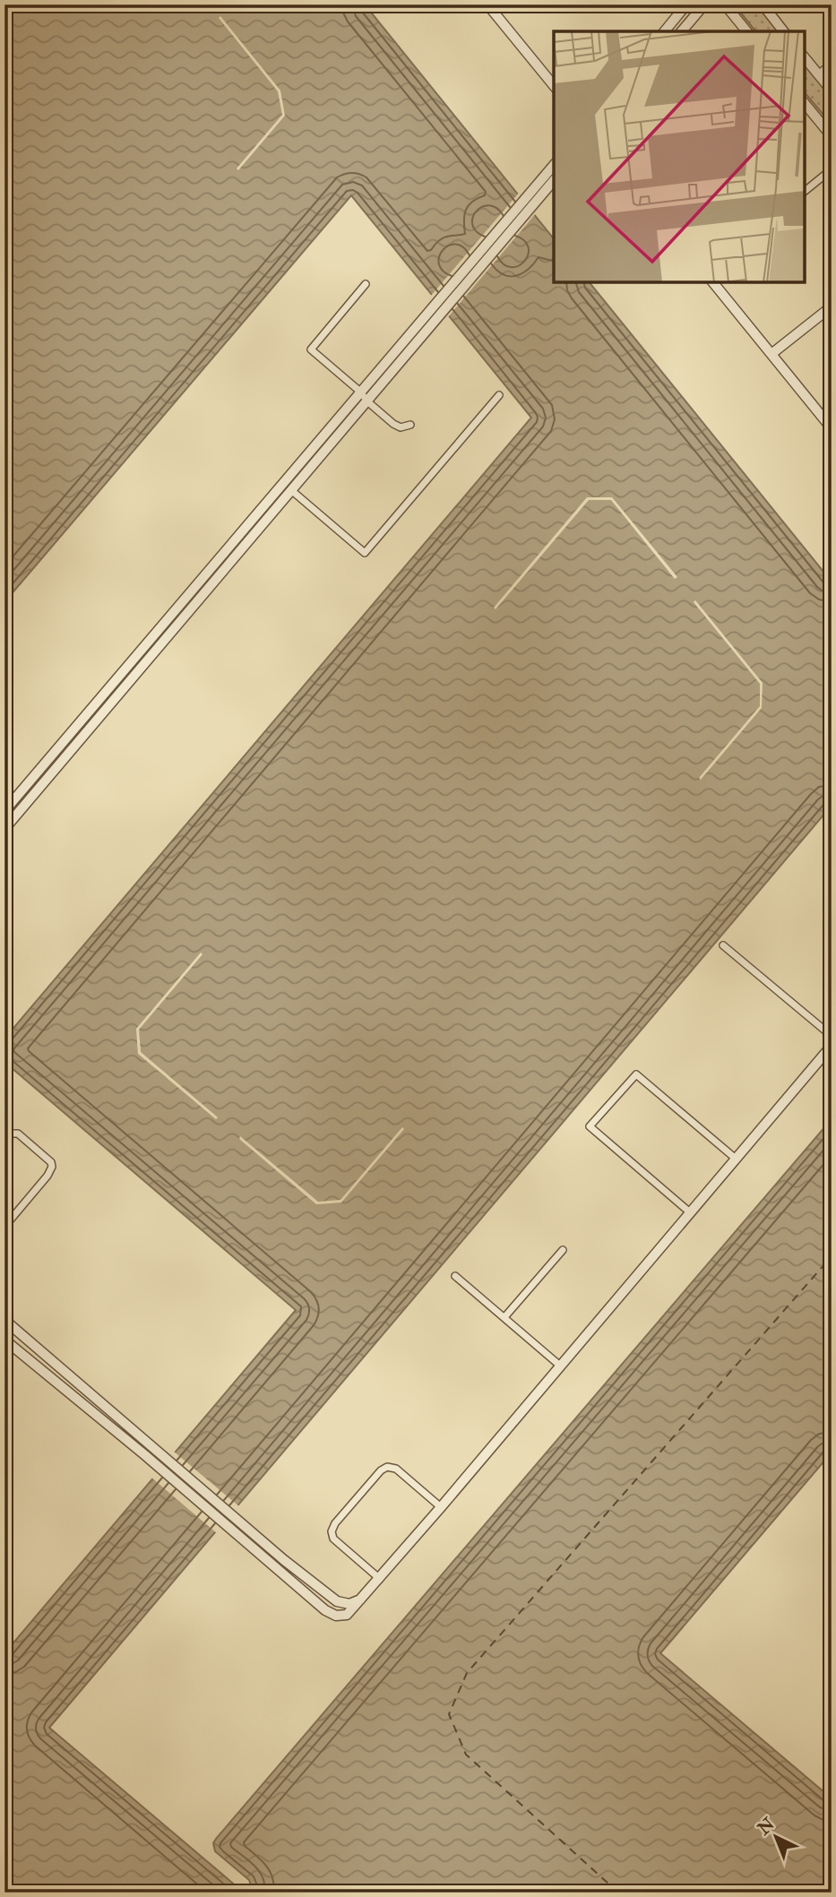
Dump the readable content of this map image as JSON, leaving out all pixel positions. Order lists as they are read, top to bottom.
{
  "north": "top left"
}
